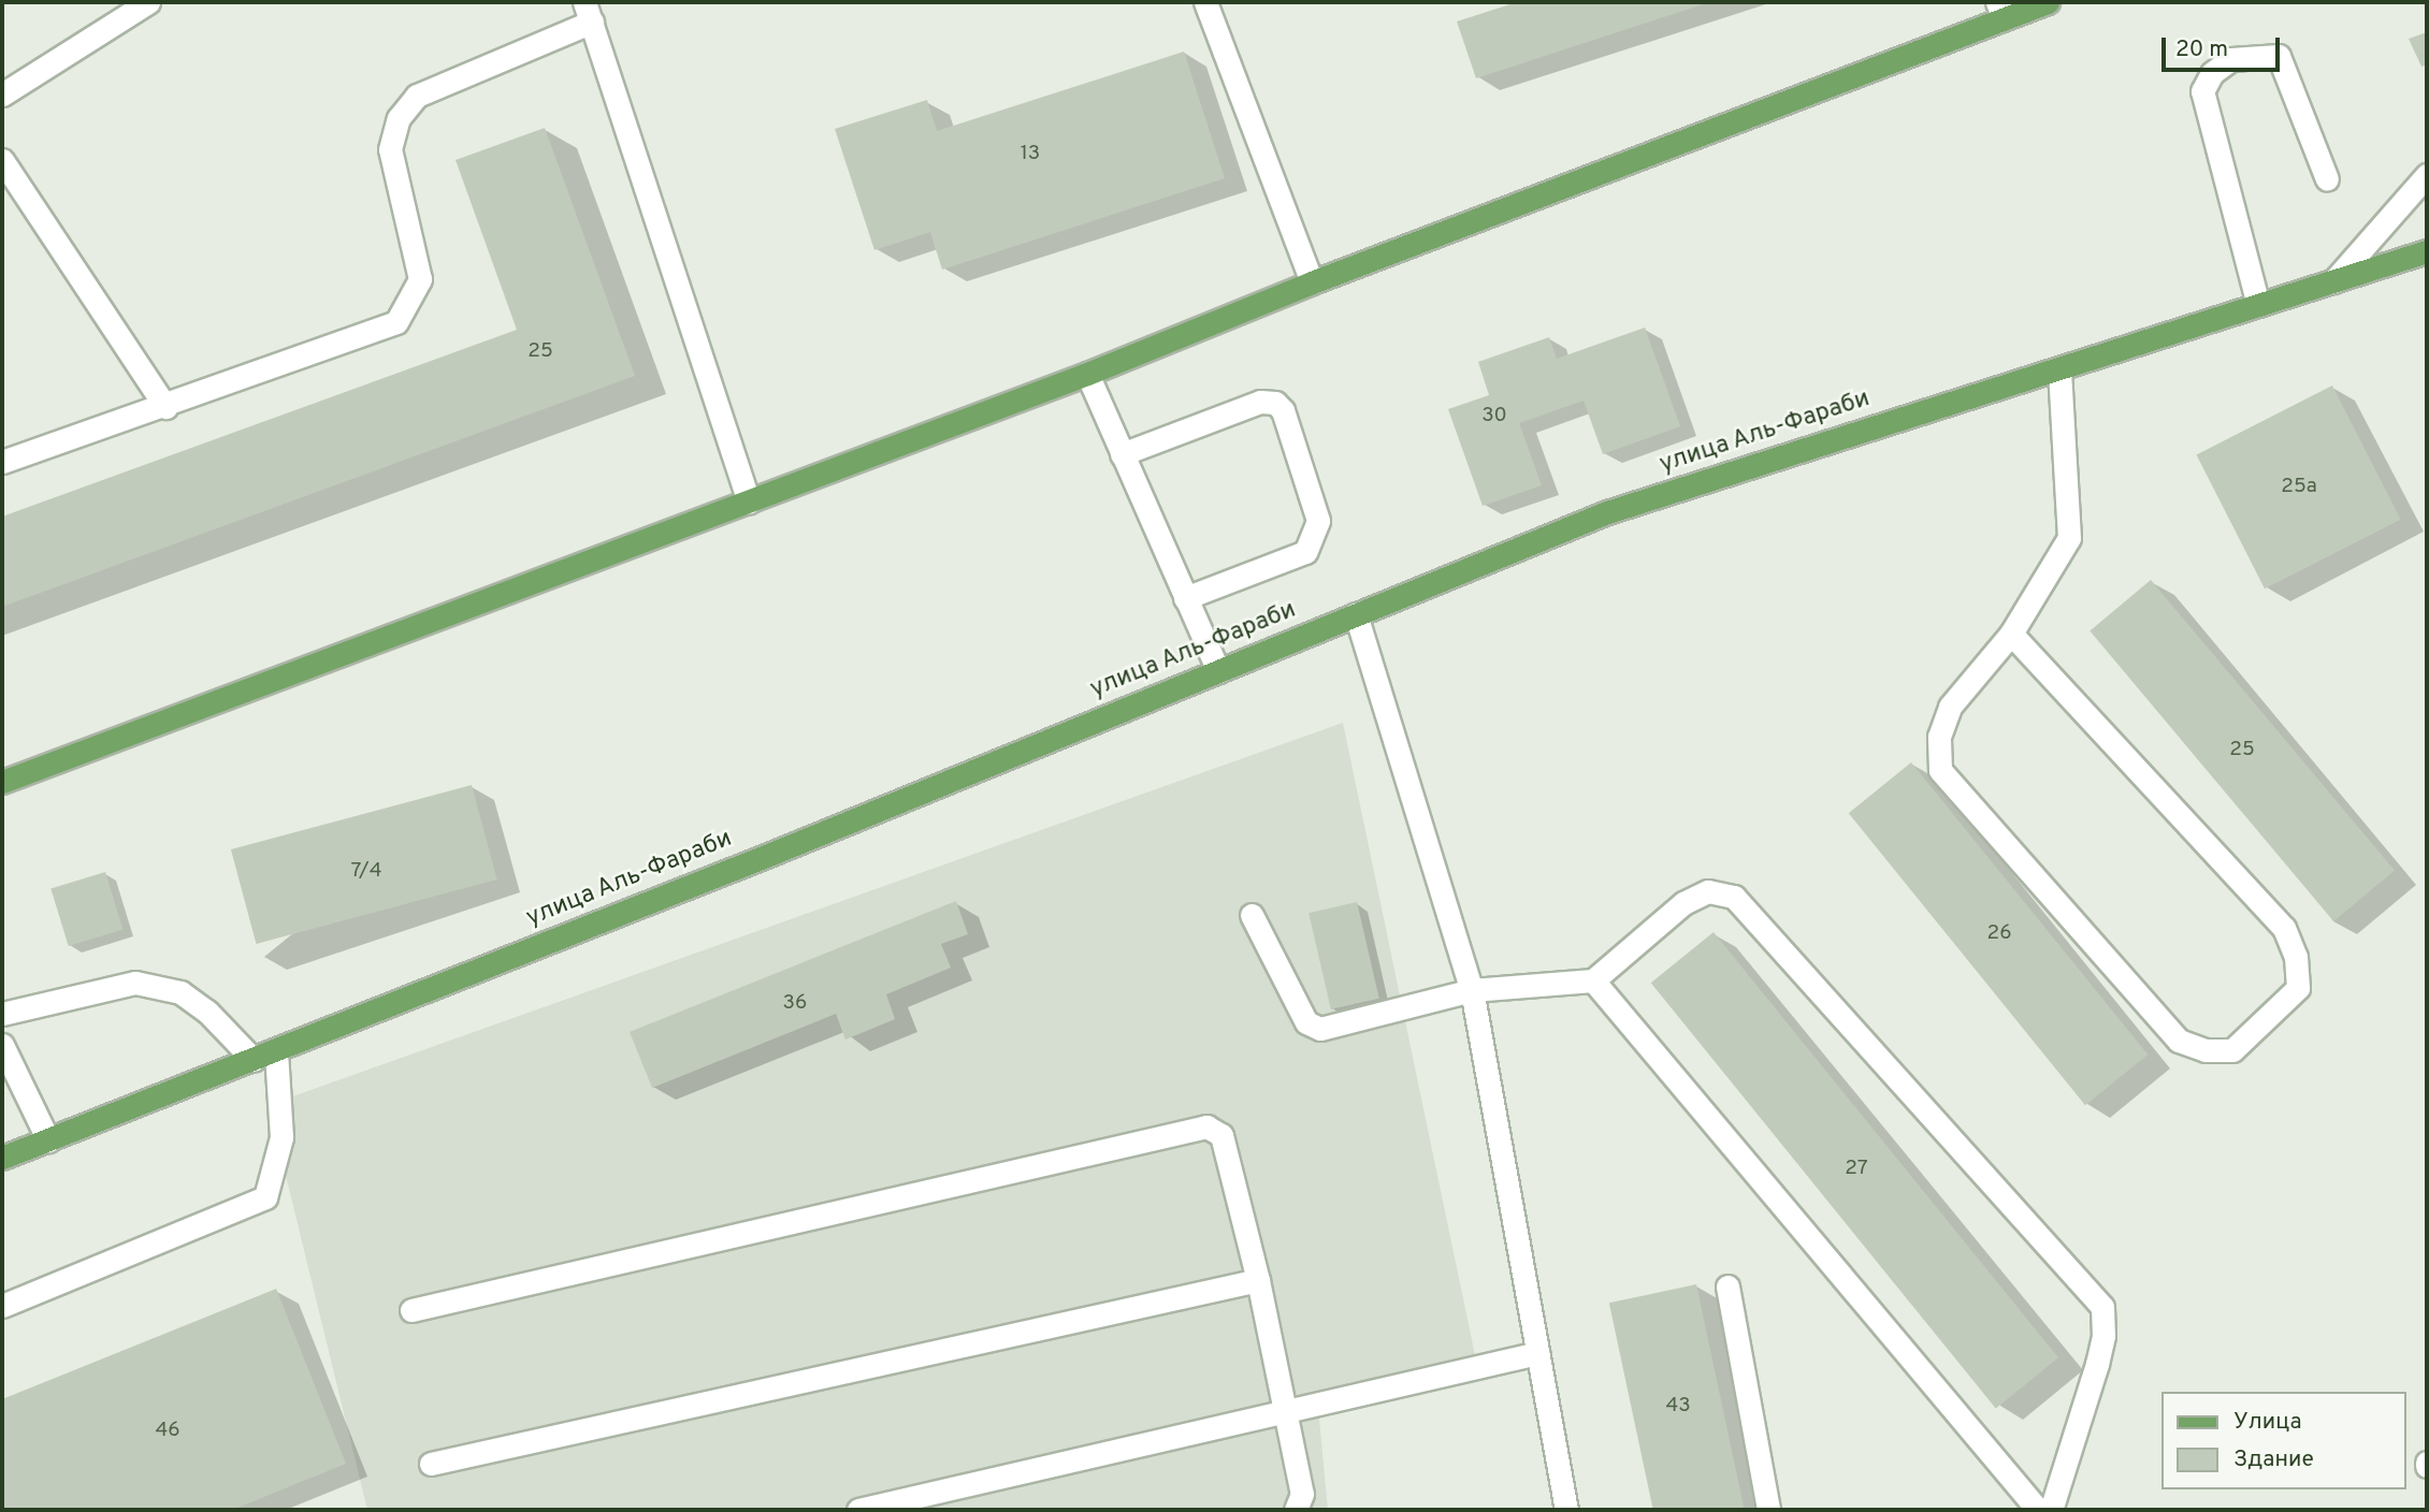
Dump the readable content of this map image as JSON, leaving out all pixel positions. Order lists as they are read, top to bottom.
{
  "streets": {
    "main road": ["улица Аль-Фараби"]
  },
  "house_numbers": [
    "13",
    "25",
    "30",
    "25а",
    "25",
    "7/4",
    "26",
    "36",
    "27",
    "43",
    "46"
  ],
  "legend": ["Улица", "Здание"],
  "scale_bar": "20 m"
}
